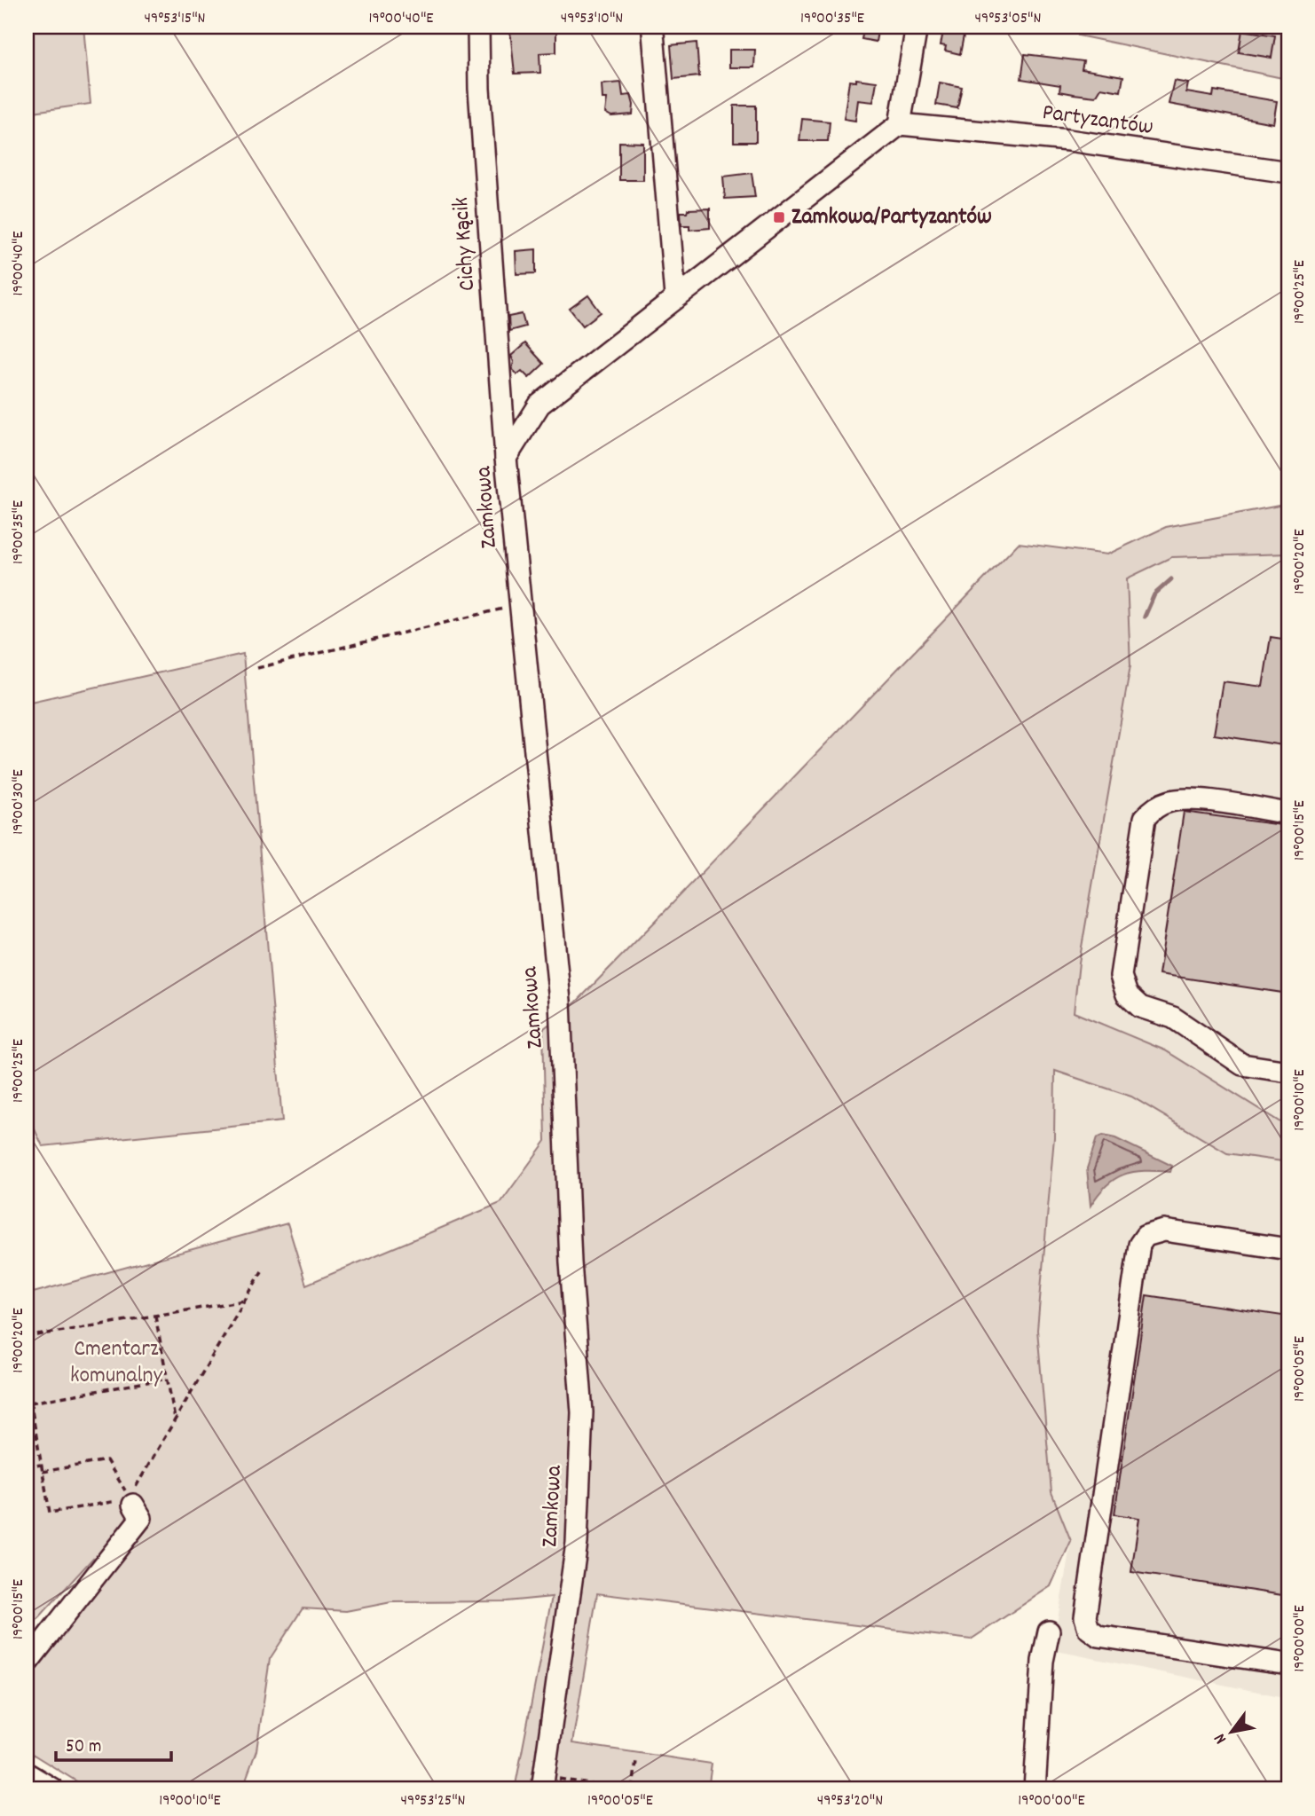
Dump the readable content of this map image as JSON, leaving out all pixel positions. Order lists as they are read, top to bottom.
{
  "streets": {
    "street": ["Partyzantów", "Cichy Kącik", "Zamkowa"]
  },
  "crossings": [
    ["Partyzantów", "Zamkowa"],
    ["Cichy Kącik", "Zamkowa"]
  ],
  "parks": ["Cmentarz komunalny"],
  "places": {
    "transit": ["Zamkowa/Partyzantów"]
  },
  "scale_bar": "50 m",
  "north": "bottom left",
  "coordinates": [
    "49°53'15\"N",
    "19°00'40\"E",
    "49°53'10\"N",
    "19°00'35\"E",
    "49°53'05\"N",
    "19°00'25\"E",
    "19°00'20\"E",
    "19°00'30\"E",
    "19°00'15\"E",
    "19°00'10\"E",
    "19°00'05\"E",
    "19°00'00\"E",
    "49°53'25\"N",
    "49°53'20\"N"
  ]
}
